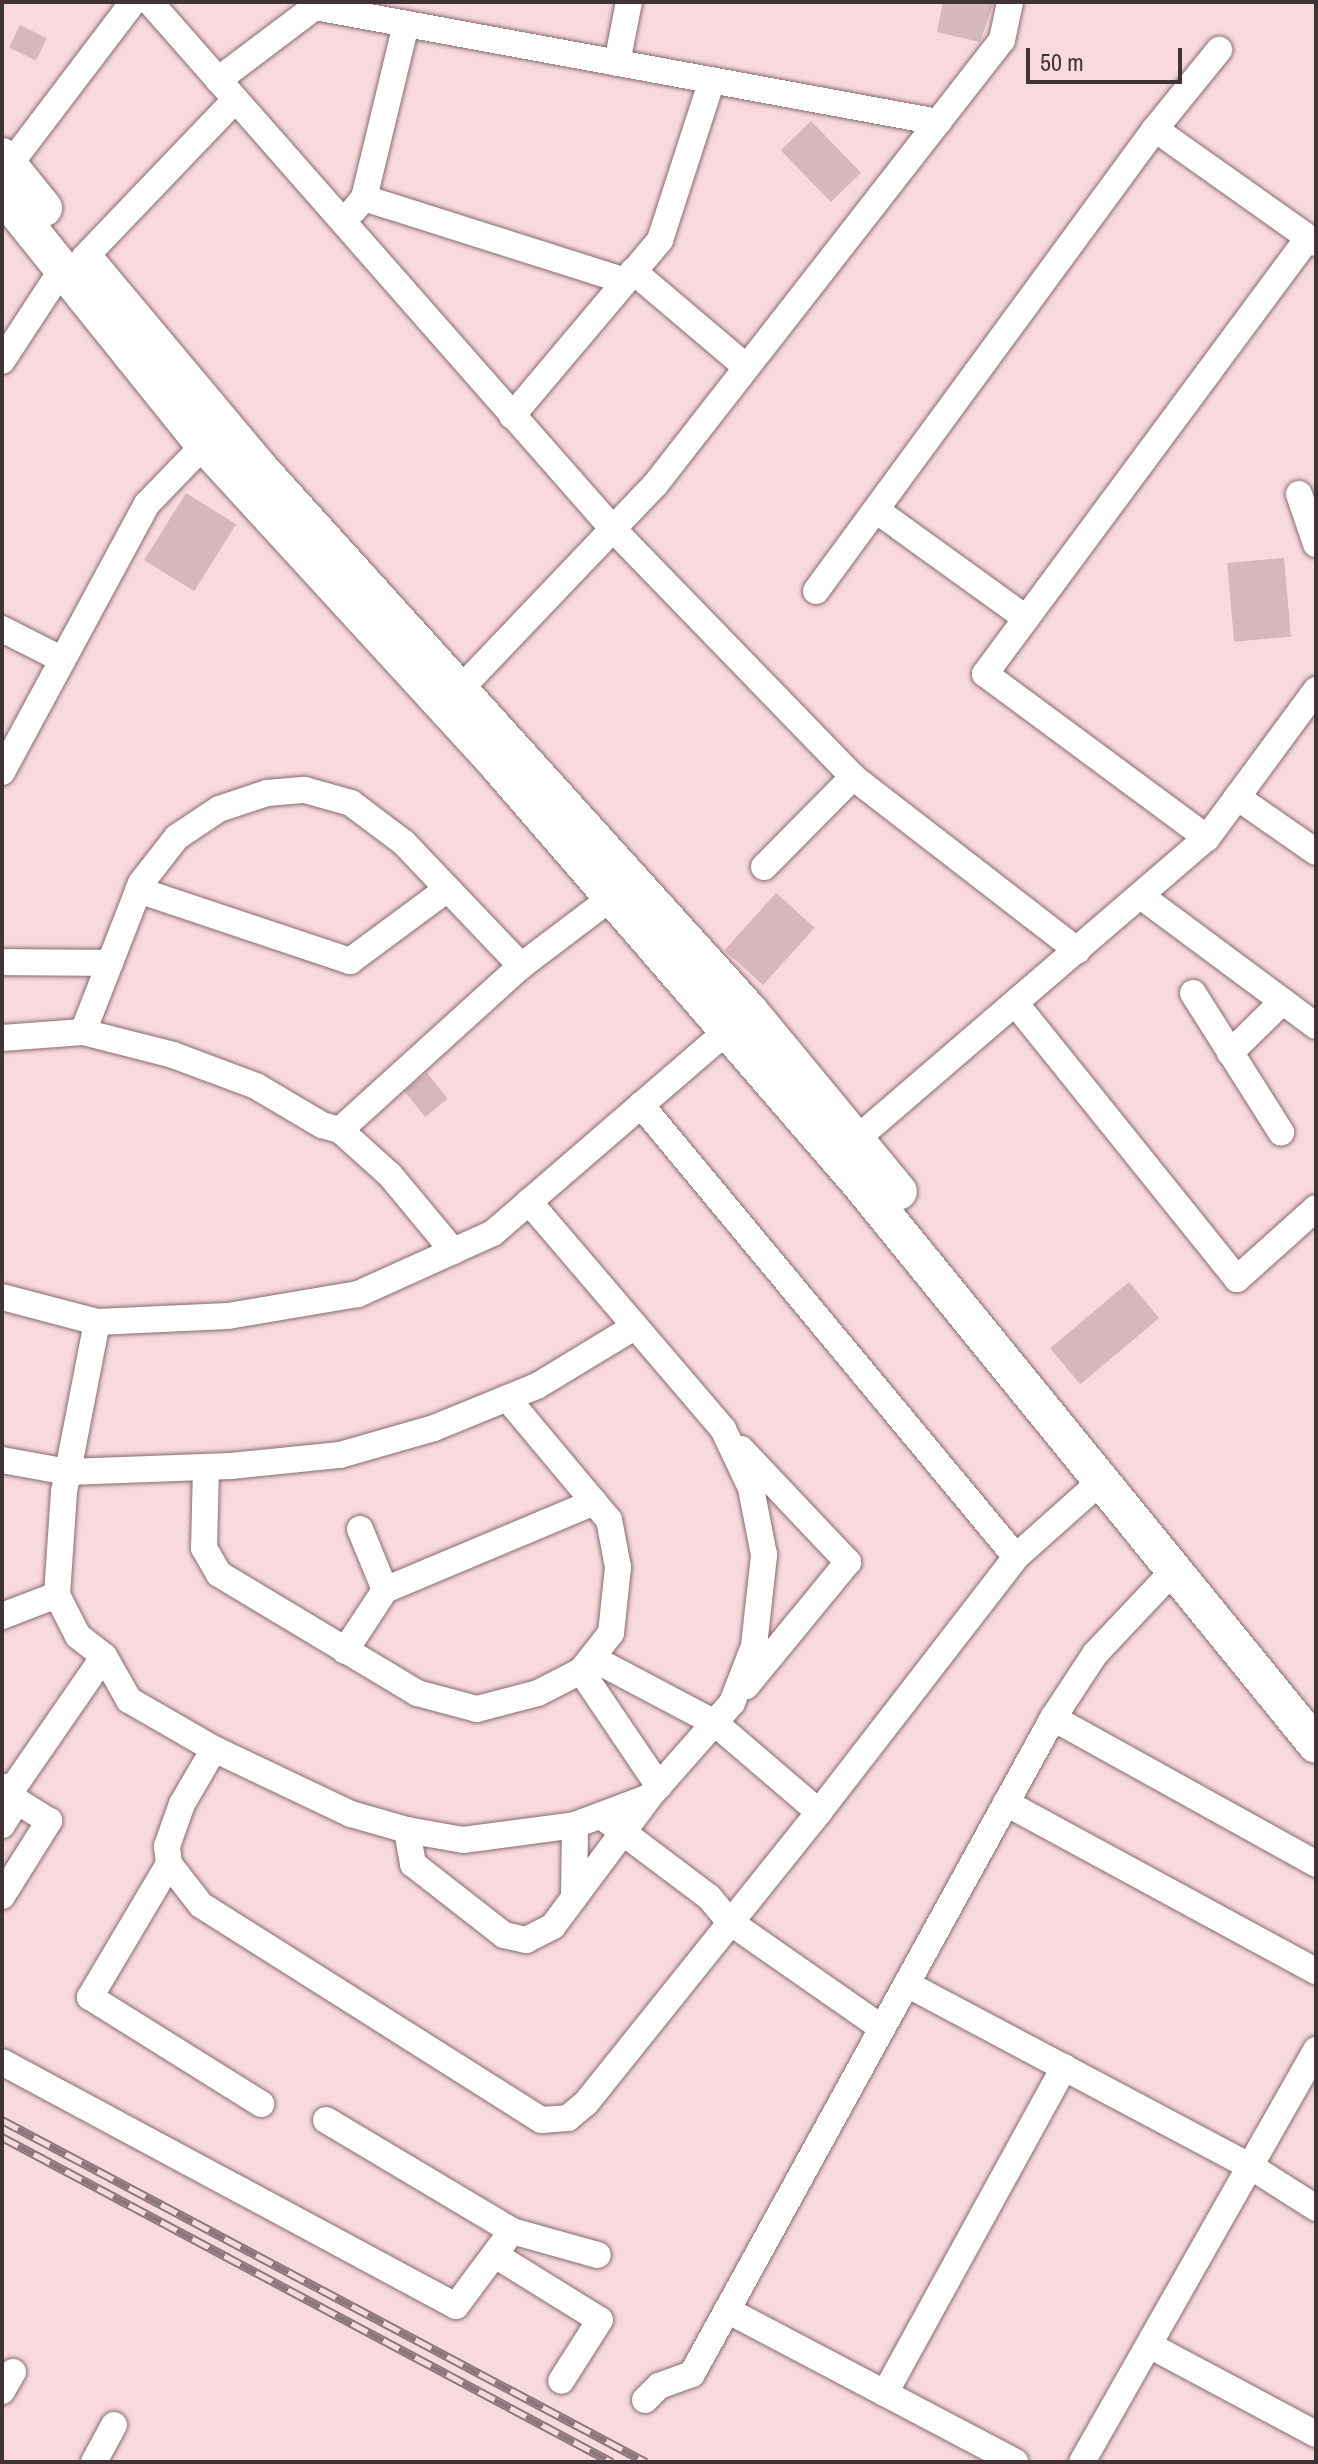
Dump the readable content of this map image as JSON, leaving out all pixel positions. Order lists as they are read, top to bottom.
{
  "scale_bar": "50 m"
}
